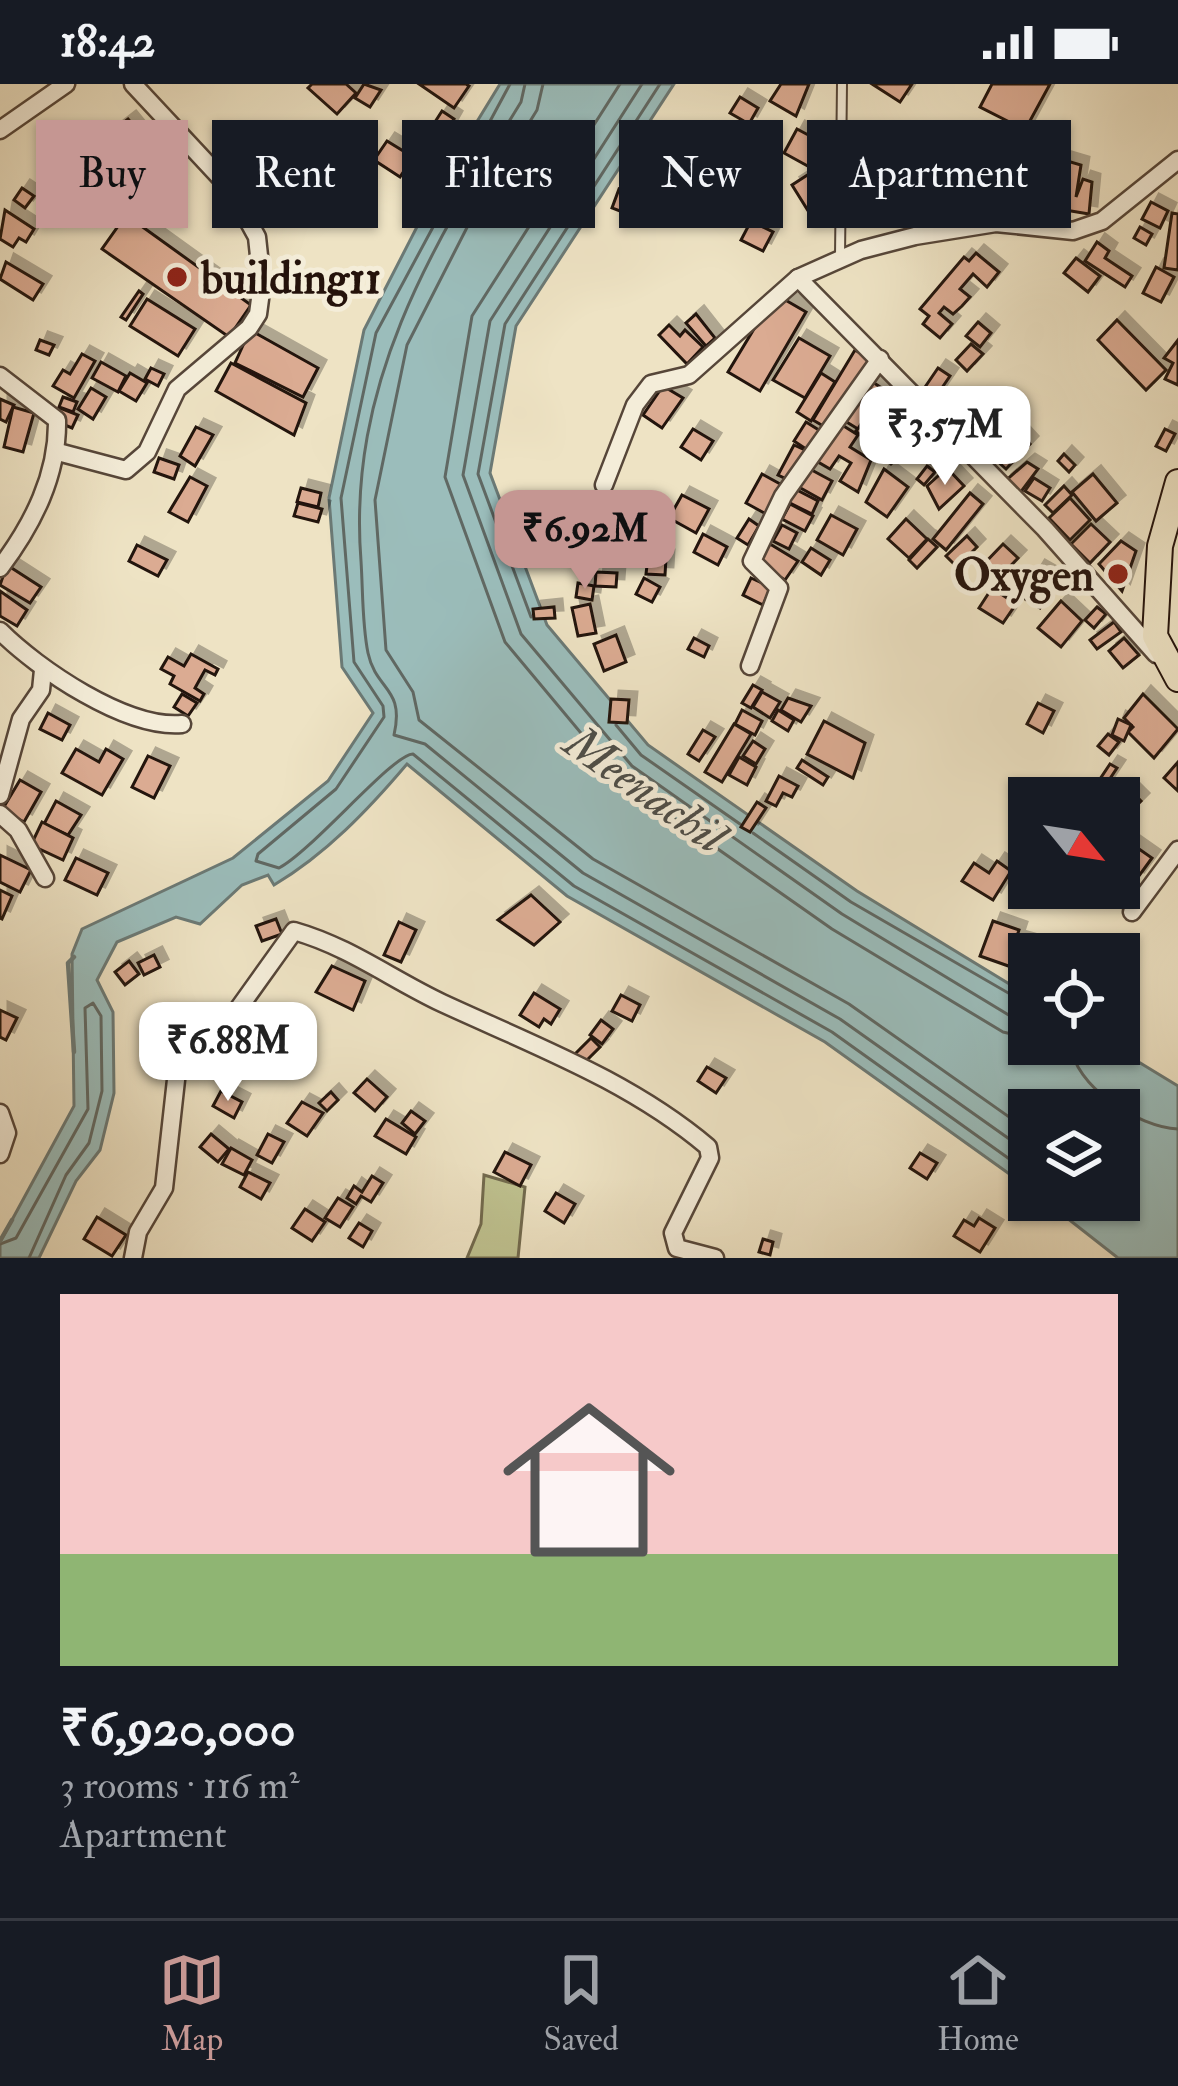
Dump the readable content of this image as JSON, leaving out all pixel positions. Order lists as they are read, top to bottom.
{
  "water": ["Meenachil"],
  "places": ["building11", "Oxygen"],
  "north": "bottom right",
  "page": {
    "status": "18:42",
    "chip": [
      "Buy",
      "Rent",
      "Filters",
      "New",
      "Apartment"
    ],
    "price": ["₹3.57M", "₹6.92M", "₹6.88M"],
    "list": [
      {
        "name": "₹6,920,000",
        "note": "3 rooms · 116 m² · Apartment"
      }
    ],
    "tabs": ["Map", "Saved", "Home"]
  }
}
